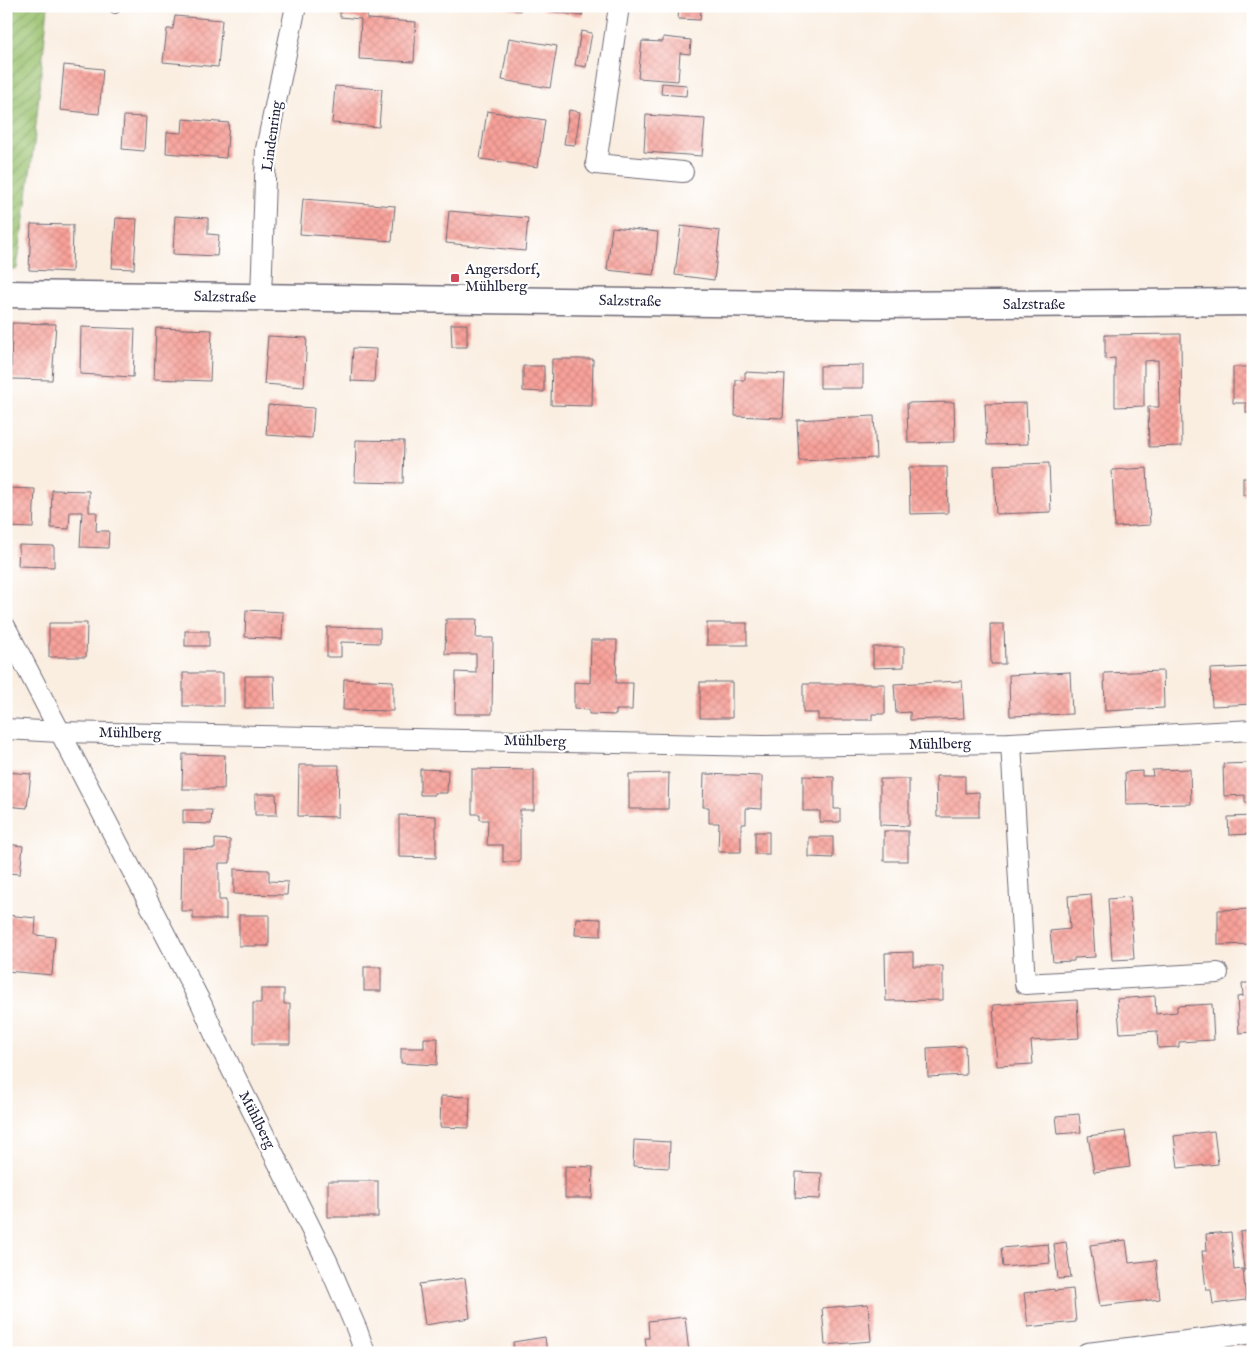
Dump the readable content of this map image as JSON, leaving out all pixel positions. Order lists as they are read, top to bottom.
{
  "streets": {
    "street": ["Lindenring", "Salzstraße", "Mühlberg"]
  },
  "crossings": [
    ["Lindenring", "Salzstraße"]
  ],
  "places": {
    "transit": ["Angersdorf, Mühlberg"]
  }
}
